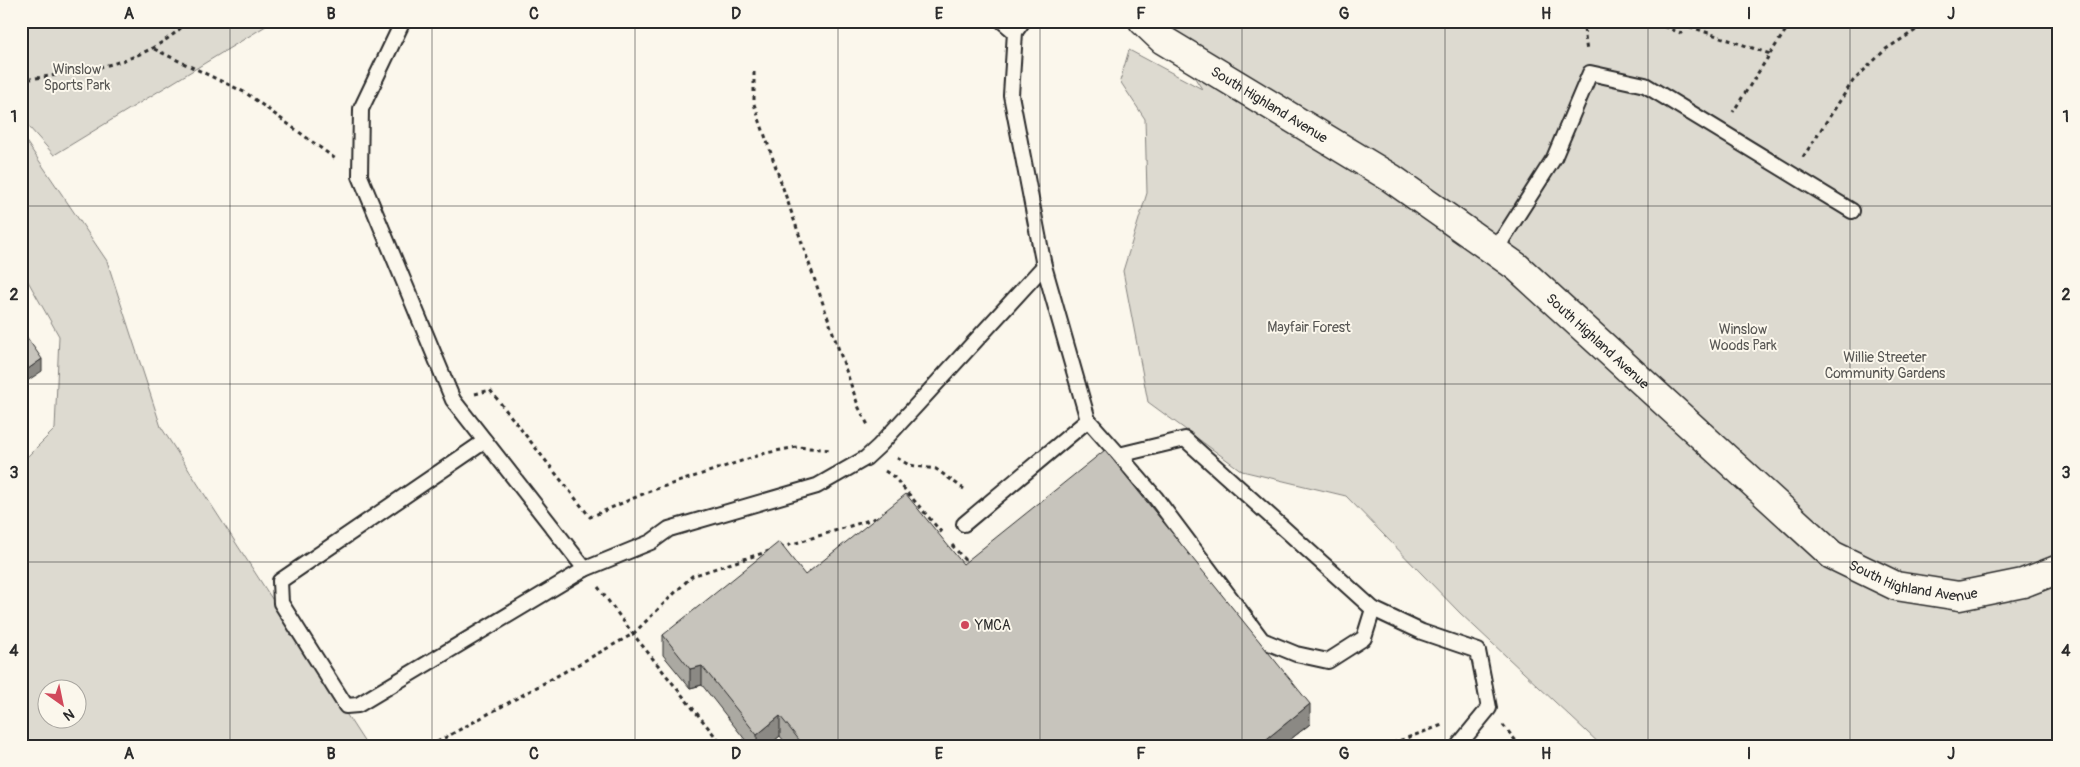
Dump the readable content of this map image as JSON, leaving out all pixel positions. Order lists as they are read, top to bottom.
{
  "streets": {
    "street": ["South Highland Avenue"]
  },
  "parks": [
    "Winslow Sports Park",
    "Mayfair Forest",
    "Winslow Woods Park",
    "Willie Streeter Community Gardens"
  ],
  "places": ["YMCA"],
  "north": "bottom right",
  "grid": {
    "columns": [
      "A",
      "B",
      "C",
      "D",
      "E",
      "F",
      "G",
      "H",
      "I",
      "J"
    ],
    "rows": [
      "1",
      "2",
      "3",
      "4"
    ]
  }
}
